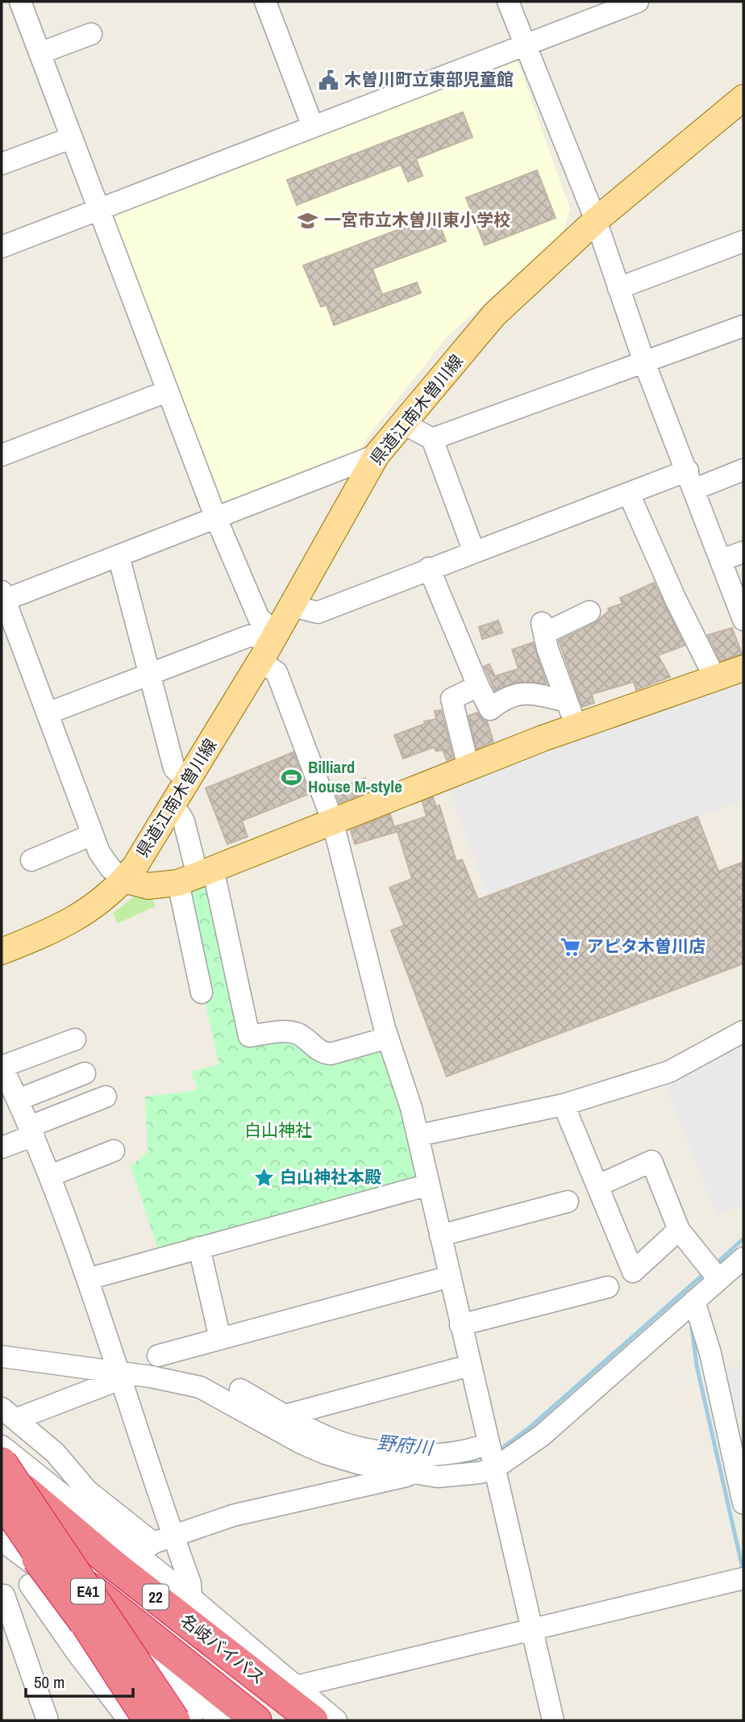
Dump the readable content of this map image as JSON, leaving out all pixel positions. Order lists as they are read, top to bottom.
{
  "streets": {
    "highway": ["E41", "22", "名岐バイパス"],
    "main road": ["県道江南木曽川線"]
  },
  "water": ["野府川"],
  "parks": ["白山神社"],
  "places": {
    "public building": ["木曽川町立東部児童館"],
    "school or university": ["一宮市立木曽川東小学校"],
    "sports": ["Billiard House M-style"],
    "supermarket": ["アピタ木曽川店"],
    "place": ["白山神社本殿"]
  },
  "scale_bar": "50 m"
}
